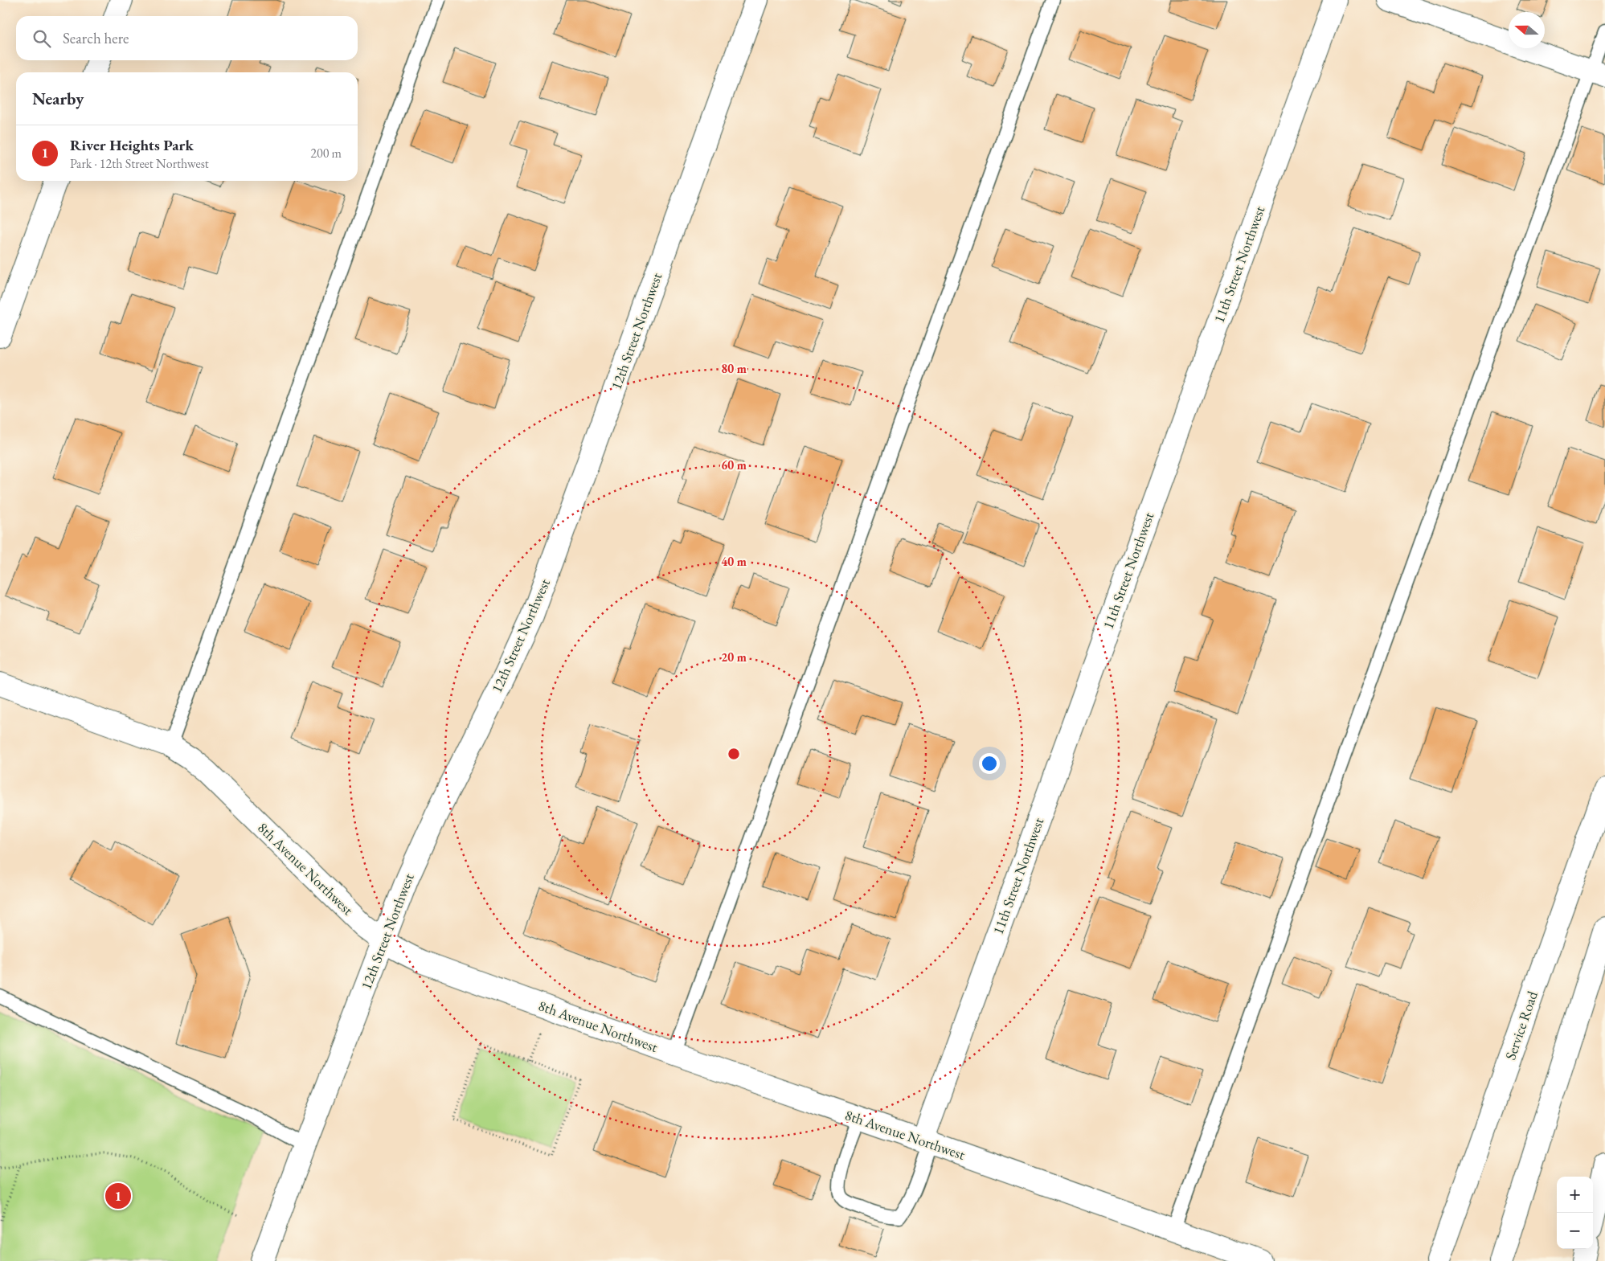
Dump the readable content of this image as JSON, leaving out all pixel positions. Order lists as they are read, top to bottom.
{
  "streets": {
    "main road": [
      "11th Street Northwest",
      "12th Street Northwest",
      "8th Avenue Northwest",
      "Service Road"
    ]
  },
  "crossings": [
    ["11th Street Northwest", "8th Avenue Northwest"],
    ["12th Street Northwest", "8th Avenue Northwest"]
  ],
  "north": "left",
  "page": {
    "search": "Search here",
    "heading": "Nearby",
    "list": [
      {
        "mark": "1",
        "name": "River Heights Park",
        "note": "Park · 12th Street Northwest",
        "value": "200 m"
      }
    ],
    "map_buttons": ["+", "−"],
    "pins": "1"
  },
  "rings": [
    "80 m",
    "60 m",
    "40 m",
    "20 m"
  ]
}
